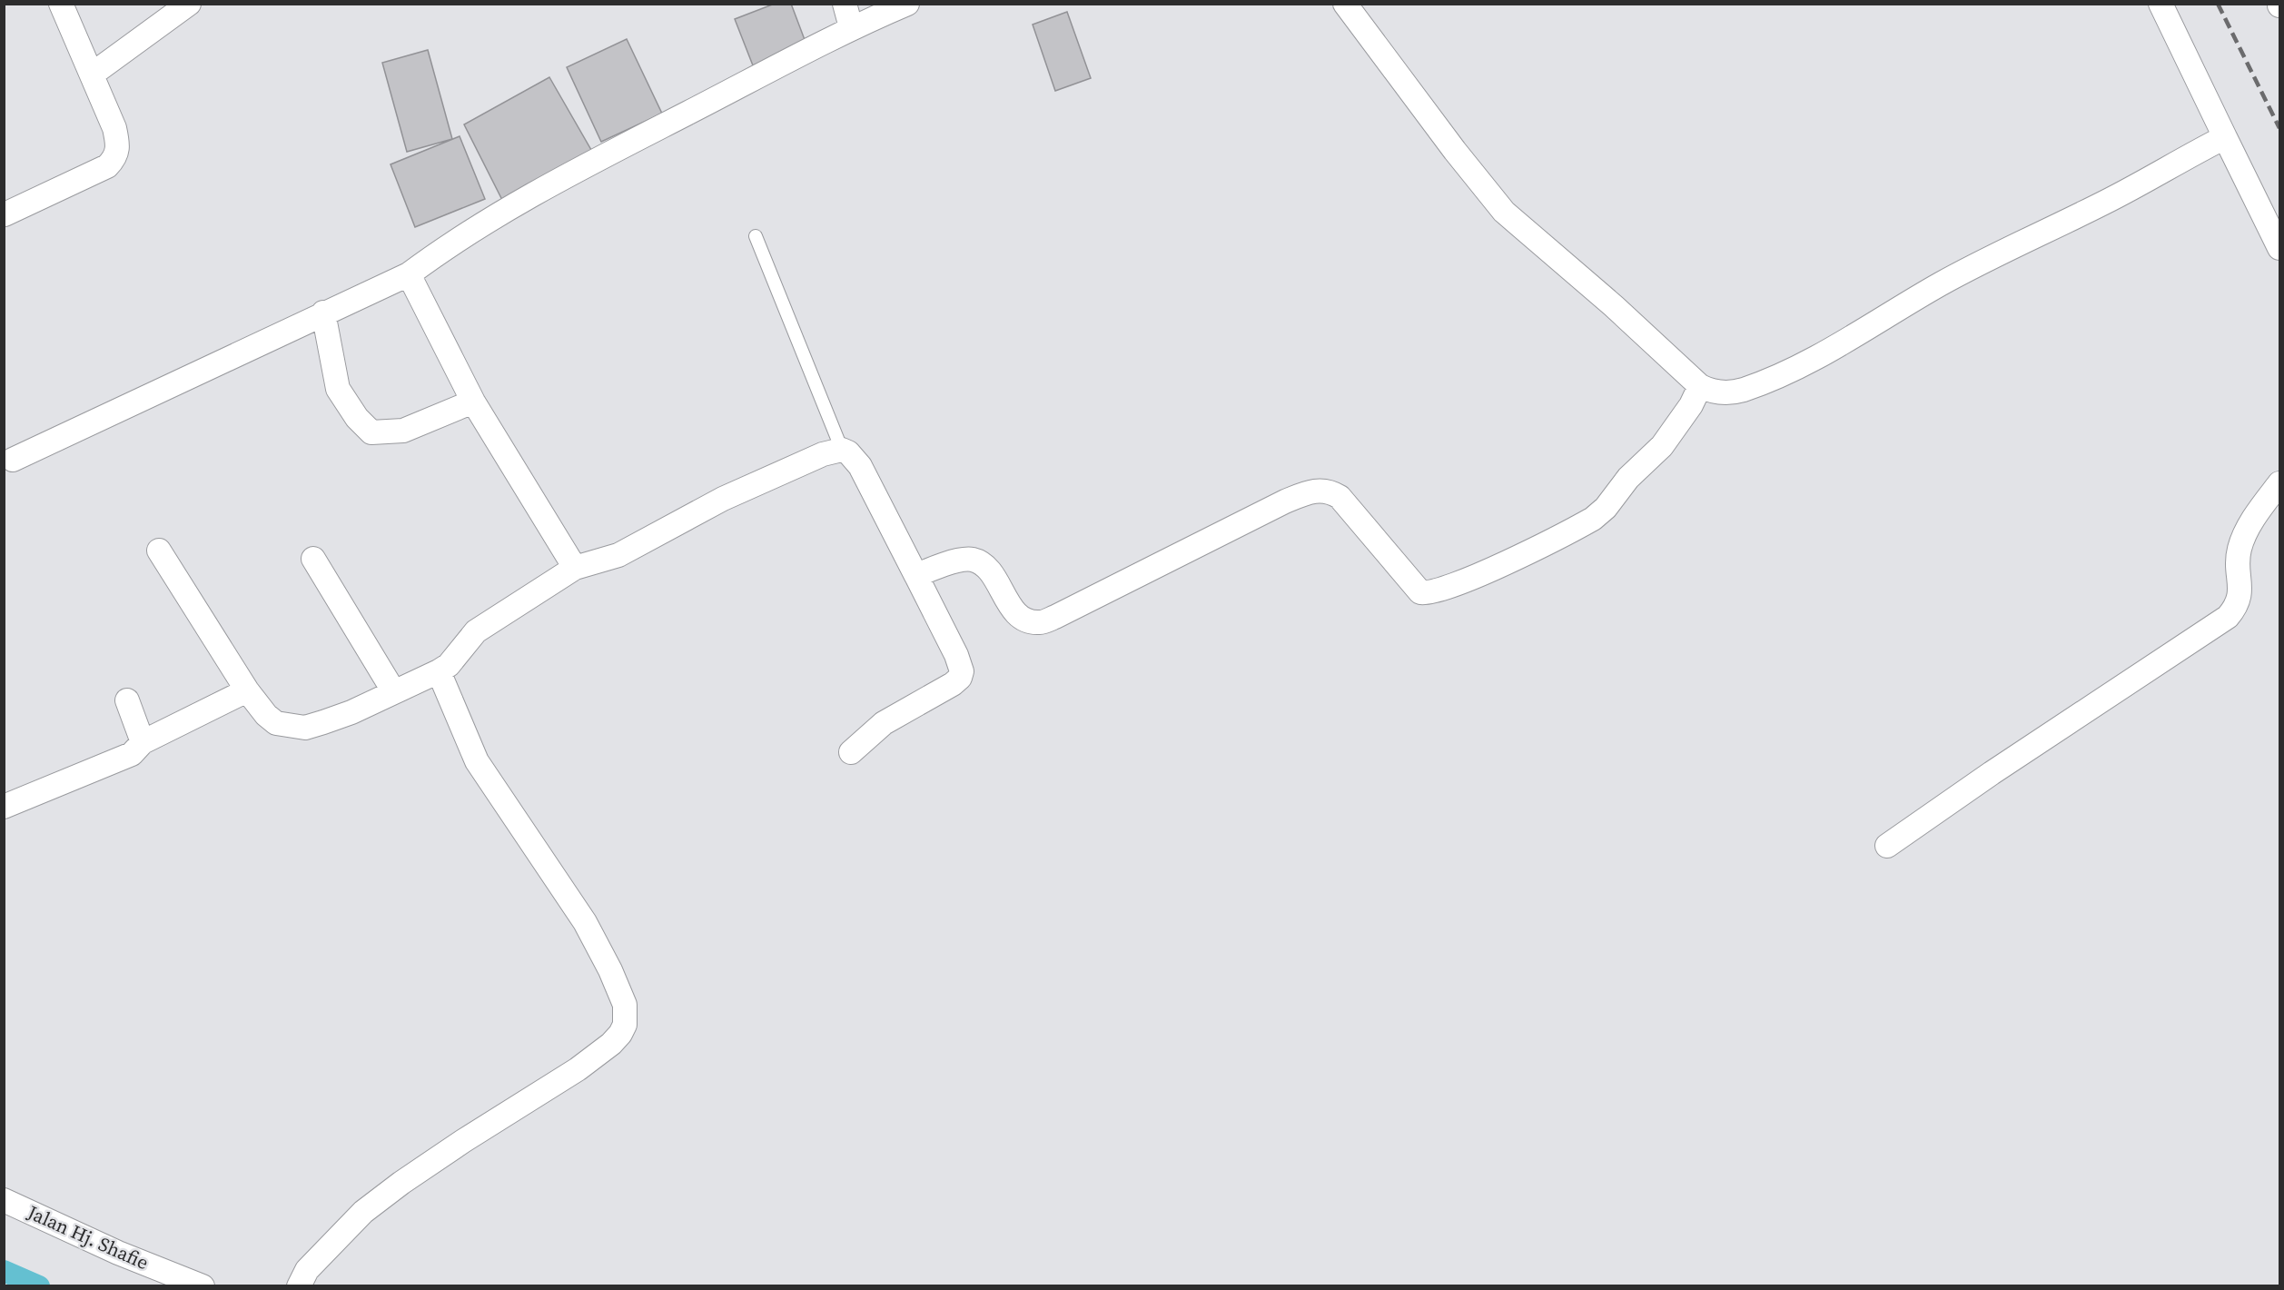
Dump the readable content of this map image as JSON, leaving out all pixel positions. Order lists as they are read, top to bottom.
{
  "streets": {
    "street": ["Jalan Hj. Shafie"]
  }
}
